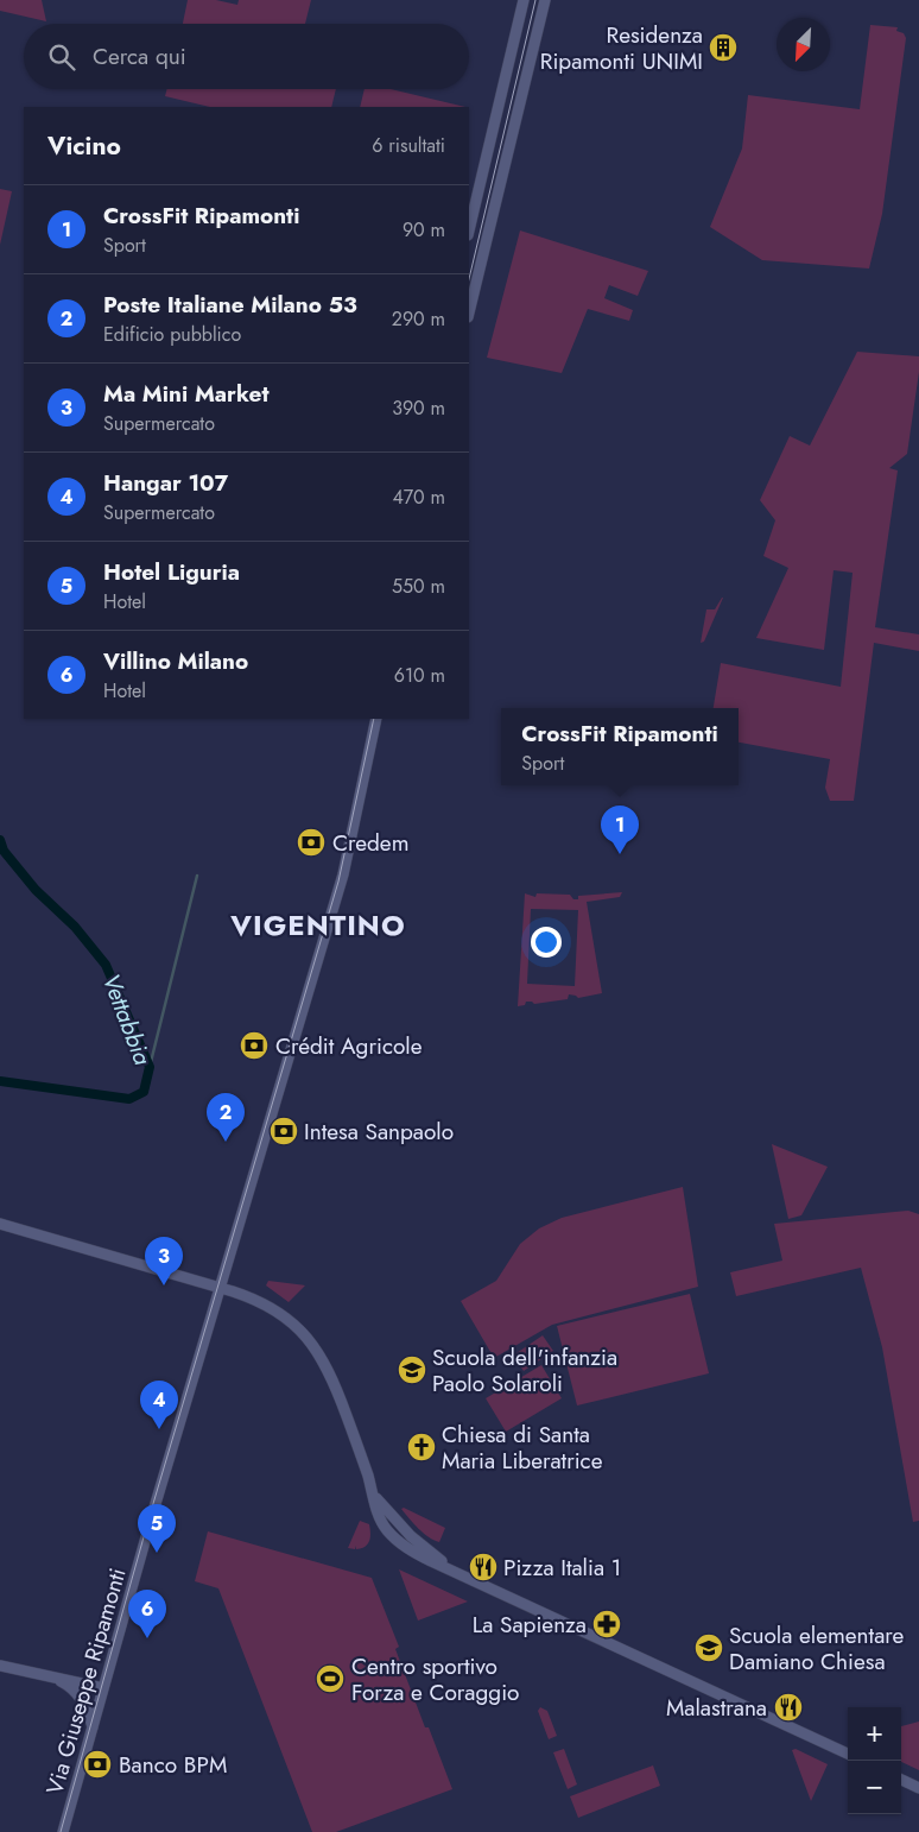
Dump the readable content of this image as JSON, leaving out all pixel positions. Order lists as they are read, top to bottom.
{
  "streets": {
    "street": ["Via Giuseppe Ripamonti"]
  },
  "districts": ["VIGENTINO"],
  "water": ["Vettabbia"],
  "places": {
    "building": ["Residenza Ripamonti UNIMI"],
    "bank": [
      "Credem",
      "Crédit Agricole",
      "Intesa Sanpaolo",
      "Banco BPM"
    ],
    "school or university": ["Scuola dell'infanzia Paolo Solaroli", "Scuola elementare Damiano Chiesa"],
    "church": ["Chiesa di Santa Maria Liberatrice"],
    "restaurant": ["Pizza Italia 1", "Malastrana"],
    "pharmacy": ["La Sapienza"],
    "sports": ["Centro sportivo Forza e Coraggio"]
  },
  "north": "bottom left",
  "page": {
    "search": "Cerca qui",
    "heading": ["Vicino", "6 risultati"],
    "list": [
      {
        "mark": "1",
        "name": "CrossFit Ripamonti",
        "note": "Sport",
        "value": "90 m"
      },
      {
        "mark": "2",
        "name": "Poste Italiane Milano 53",
        "note": "Edificio pubblico",
        "value": "290 m"
      },
      {
        "mark": "3",
        "name": "Ma Mini Market",
        "note": "Supermercato",
        "value": "390 m"
      },
      {
        "mark": "4",
        "name": "Hangar 107",
        "note": "Supermercato",
        "value": "470 m"
      },
      {
        "mark": "5",
        "name": "Hotel Liguria",
        "note": "Hotel",
        "value": "550 m"
      },
      {
        "mark": "6",
        "name": "Villino Milano",
        "note": "Hotel",
        "value": "610 m"
      }
    ],
    "popup": ["CrossFit Ripamonti", "Sport"],
    "pins": [
      "1",
      "2",
      "3",
      "4",
      "5",
      "6"
    ],
    "map_buttons": ["+", "−"]
  }
}
